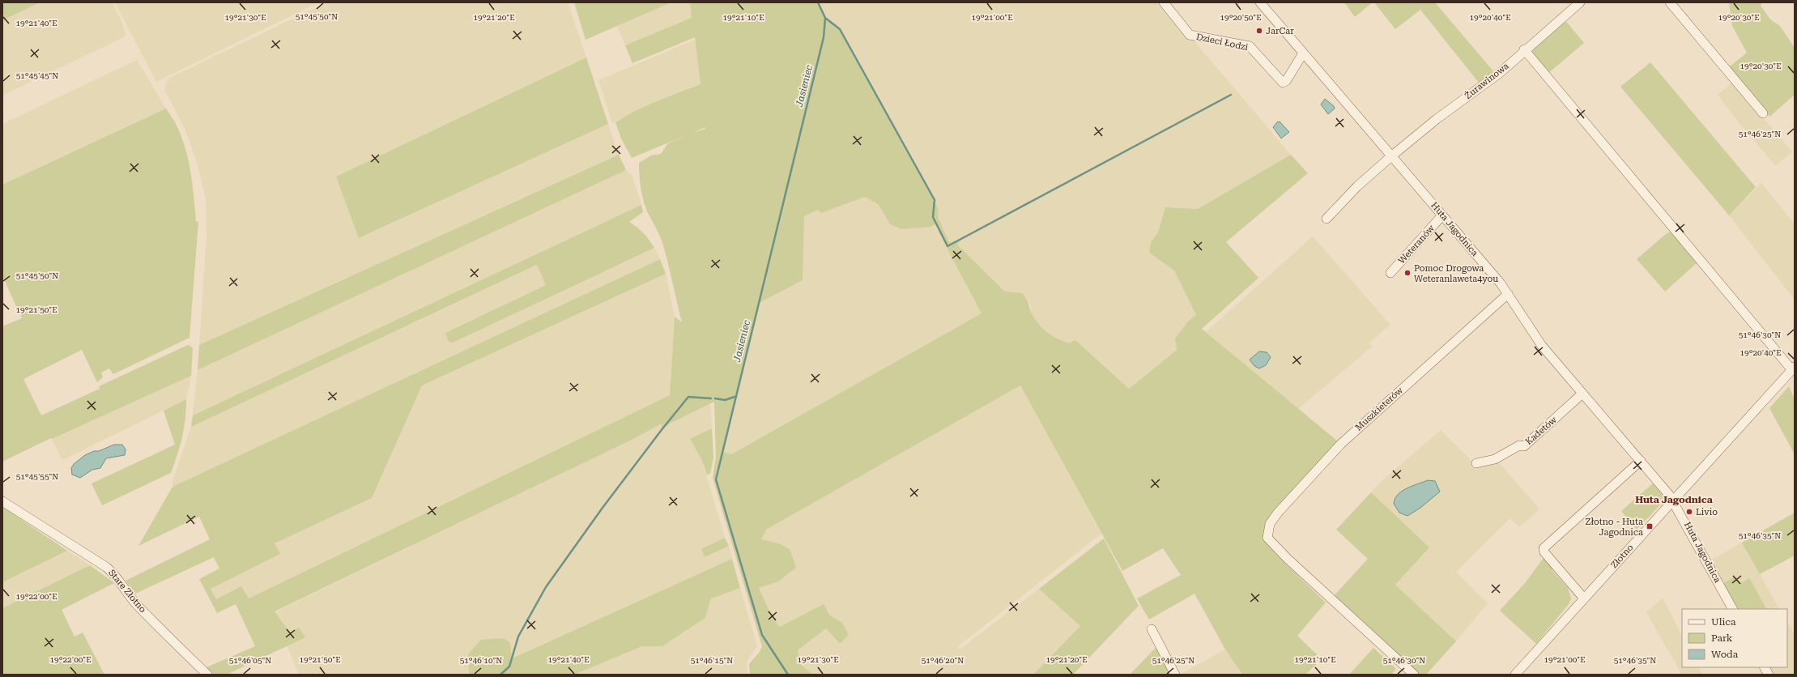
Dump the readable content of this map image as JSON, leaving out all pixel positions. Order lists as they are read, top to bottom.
{
  "streets": {
    "street": [
      "Dzieci Łodzi",
      "Żurawinowa",
      "Huta Jagodnica",
      "Weteranów",
      "Muszkieterów",
      "Kadetów",
      "Złotno",
      "Stare Złotno"
    ]
  },
  "crossings": [
    ["Dzieci Łodzi", "Huta Jagodnica"],
    ["Żurawinowa", "Huta Jagodnica"],
    ["Huta Jagodnica", "Weteranów"],
    ["Huta Jagodnica", "Muszkieterów"],
    ["Huta Jagodnica", "Kadetów"],
    ["Huta Jagodnica", "Złotno"]
  ],
  "districts": ["Huta Jagodnica"],
  "water": ["Jasieniec"],
  "places": {
    "other": ["JarCar", "Pomoc Drogowa Weteranlaweta4you", "Livio"],
    "transit": ["Złotno - Huta Jagodnica"]
  },
  "legend": ["Ulica", "Park", "Woda"],
  "coordinates": [
    "51°45'50\"N",
    "19°20'30\"E",
    "19°20'50\"E",
    "19°20'40\"E",
    "19°21'30\"E",
    "19°21'20\"E",
    "19°21'10\"E",
    "19°21'00\"E",
    "19°21'40\"E",
    "51°45'45\"N",
    "51°46'25\"N",
    "19°21'50\"E",
    "51°46'30\"N",
    "51°45'55\"N",
    "51°46'35\"N",
    "19°22'00\"E",
    "51°46'05\"N",
    "51°46'10\"N",
    "51°46'15\"N",
    "51°46'20\"N"
  ]
}
